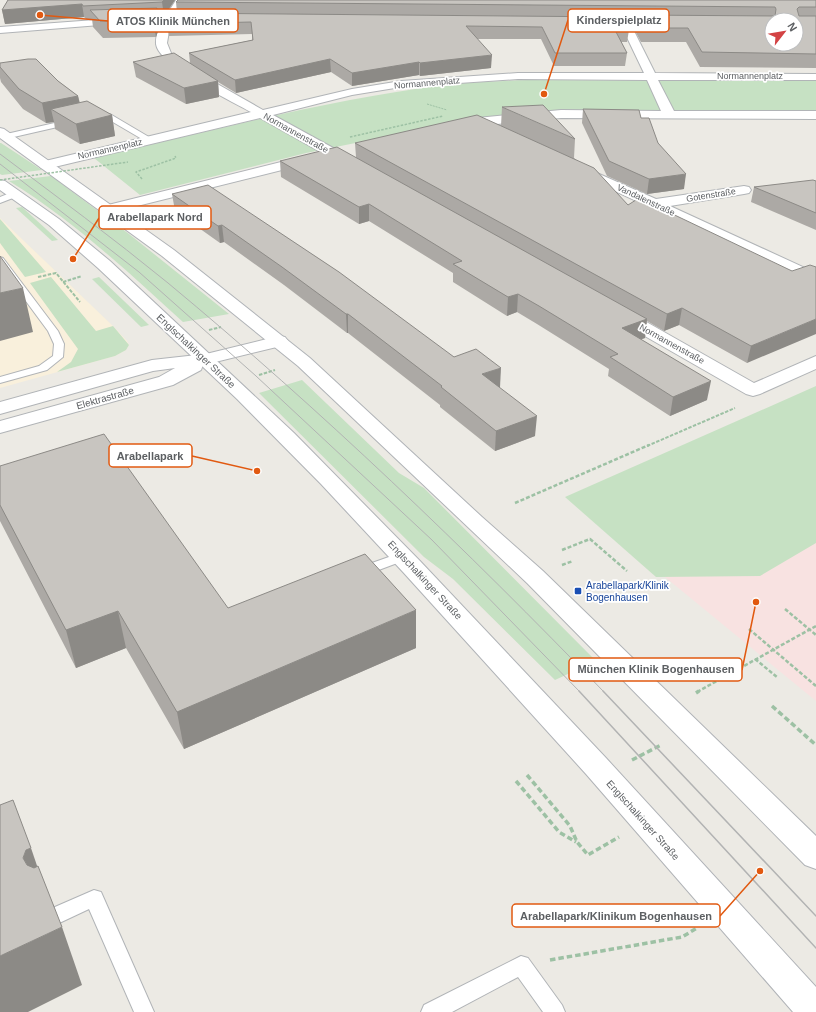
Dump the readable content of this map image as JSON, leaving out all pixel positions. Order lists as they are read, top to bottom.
{
  "streets": {
    "street": [
      "Normannenplatz",
      "Normannenstraße",
      "Gotenstraße",
      "Vandalenstraße",
      "Englschalkinger Straße",
      "Elektrastraße"
    ]
  },
  "crossings": [
    ["Normannenplatz", "Normannenstraße"],
    ["Gotenstraße", "Vandalenstraße"],
    ["Englschalkinger Straße", "Elektrastraße"]
  ],
  "places": {
    "other": [
      "ATOS Klinik München",
      "Kinderspielplatz",
      "Arabellapark Nord",
      "Arabellapark",
      "München Klinik Bogenhausen",
      "Arabellapark/Klinikum Bogenhausen"
    ],
    "transit": ["Arabellapark/Klinik Bogenhausen"]
  },
  "north": "top right"
}
